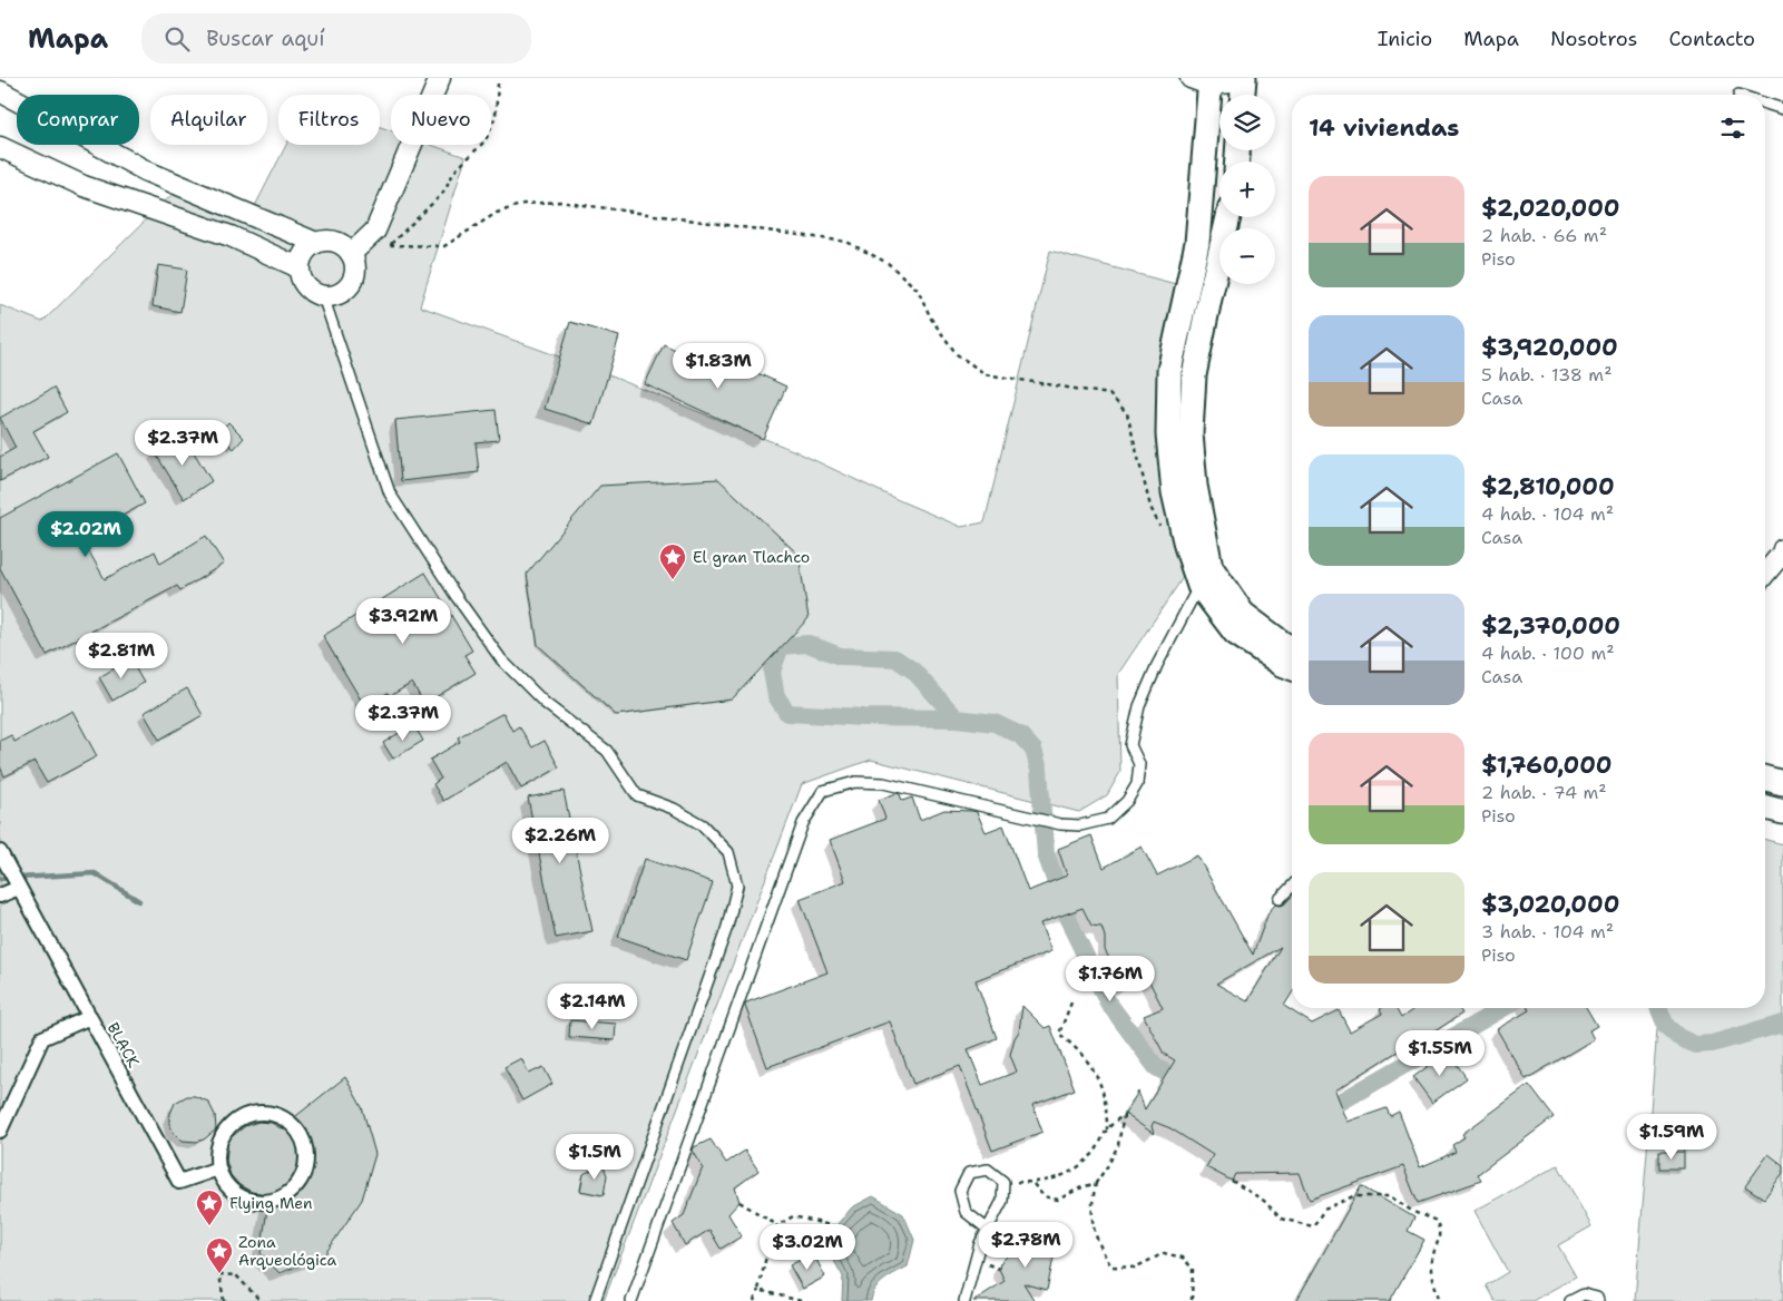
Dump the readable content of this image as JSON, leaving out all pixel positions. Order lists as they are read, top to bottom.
{
  "streets": {
    "street": ["BLACK"]
  },
  "places": {
    "place": ["El gran Tlachco", "Flying Men", "Zona Arqueológica"]
  },
  "page": {
    "header": "Mapa",
    "search": "Buscar aquí",
    "nav": [
      "Inicio",
      "Mapa",
      "Nosotros",
      "Contacto"
    ],
    "map_buttons": ["+", "−"],
    "chip": [
      "Comprar",
      "Alquilar",
      "Filtros",
      "Nuevo"
    ],
    "heading": "14 viviendas",
    "list": [
      {
        "name": "$2,020,000",
        "note": "2 hab. · 66 m² · Piso"
      },
      {
        "name": "$3,920,000",
        "note": "5 hab. · 138 m² · Casa"
      },
      {
        "name": "$2,810,000",
        "note": "4 hab. · 104 m² · Casa"
      },
      {
        "name": "$2,370,000",
        "note": "4 hab. · 100 m² · Casa"
      },
      {
        "name": "$1,760,000",
        "note": "2 hab. · 74 m² · Piso"
      },
      {
        "name": "$3,020,000",
        "note": "3 hab. · 104 m² · Piso"
      }
    ],
    "price": [
      "$1.83M",
      "$2.37M",
      "$2.02M",
      "$3.92M",
      "$2.81M",
      "$2.37M",
      "$2.26M",
      "$1.76M",
      "$2.14M",
      "$1.55M",
      "$1.59M",
      "$1.5M",
      "$2.78M",
      "$3.02M"
    ]
  }
}
